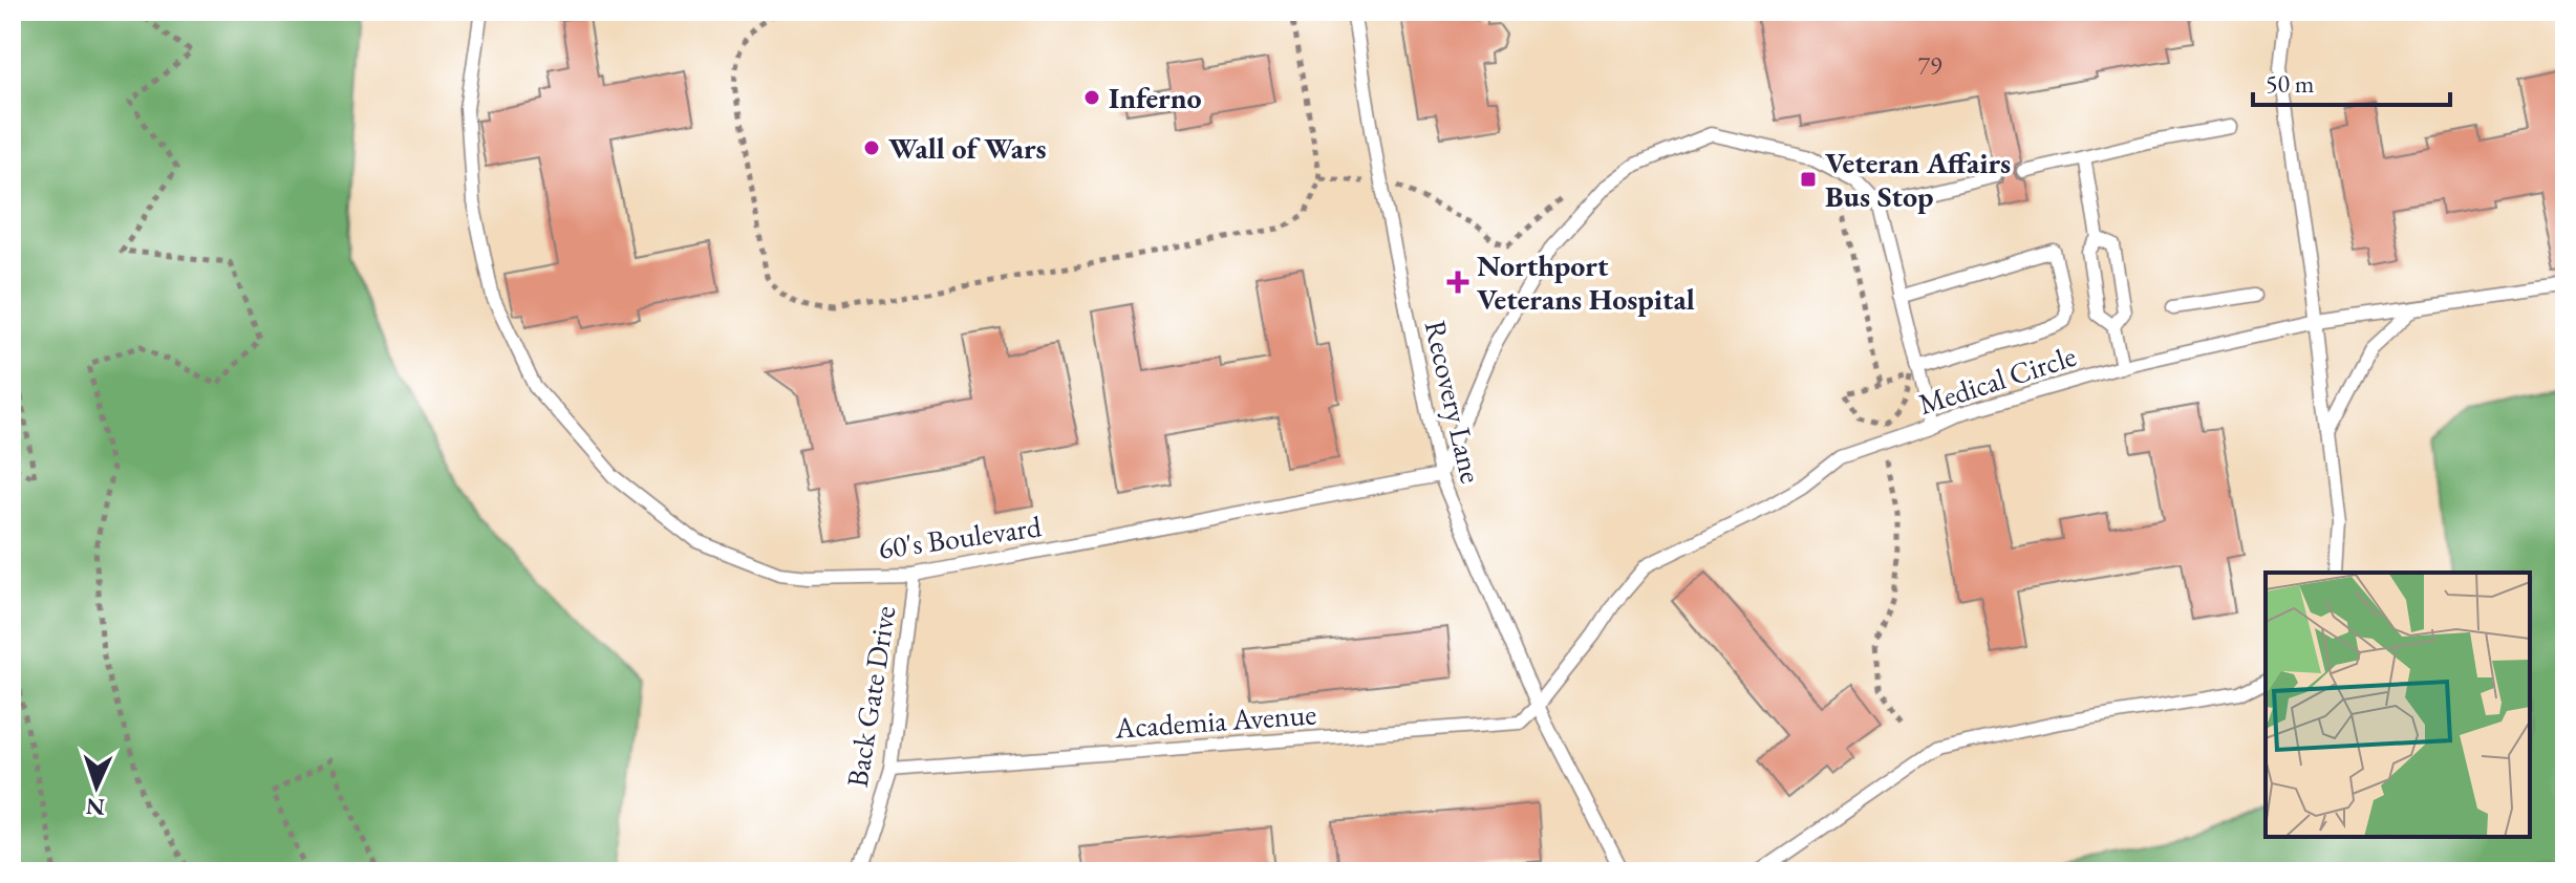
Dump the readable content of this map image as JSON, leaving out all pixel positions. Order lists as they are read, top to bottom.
{
  "streets": {
    "lane": [
      "Medical Circle",
      "Recovery Lane",
      "60's Boulevard",
      "Back Gate Drive",
      "Academia Avenue"
    ]
  },
  "crossings": [
    ["Medical Circle", "Recovery Lane"],
    ["Medical Circle", "Academia Avenue"],
    ["Recovery Lane", "60's Boulevard"],
    ["Recovery Lane", "Academia Avenue"],
    ["60's Boulevard", "Back Gate Drive"],
    ["Back Gate Drive", "Academia Avenue"]
  ],
  "places": {
    "other": ["Inferno", "Wall of Wars"],
    "transit": ["Veteran Affairs Bus Stop"],
    "health": ["Northport Veterans Hospital"]
  },
  "house_numbers": ["79"],
  "scale_bar": "50 m",
  "north": "bottom"
}
